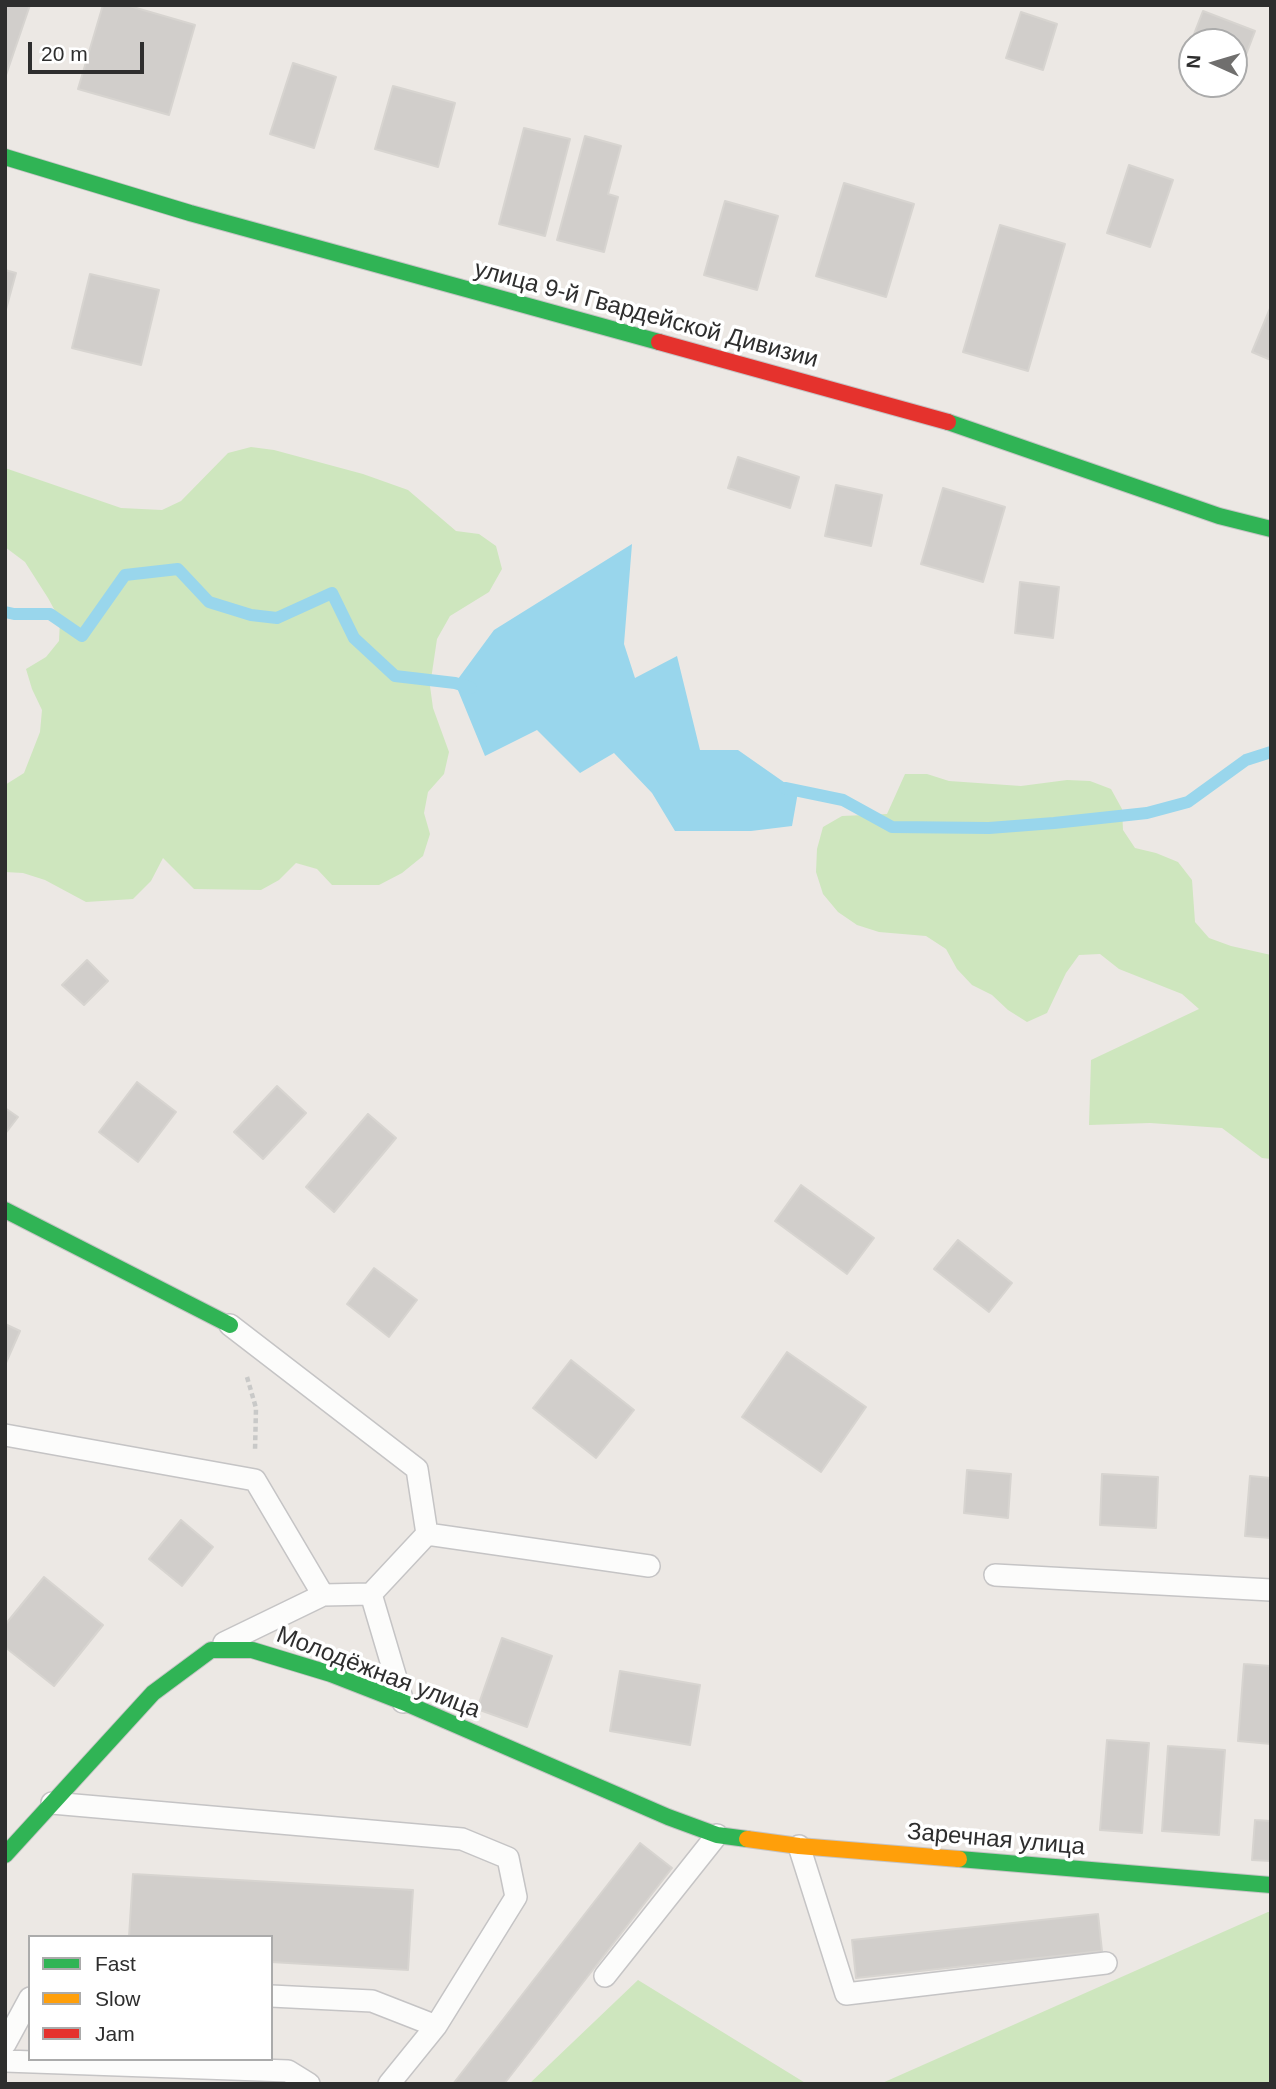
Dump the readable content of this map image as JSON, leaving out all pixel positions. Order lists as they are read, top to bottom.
{
  "streets": {
    "street": ["улица 9-й Гвардейской Дивизии", "Молодёжная улица", "Заречная улица"]
  },
  "crossings": [
    ["Молодёжная улица", "Заречная улица"]
  ],
  "legend": ["Fast", "Slow", "Jam"],
  "scale_bar": "20 m",
  "north": "left"
}
